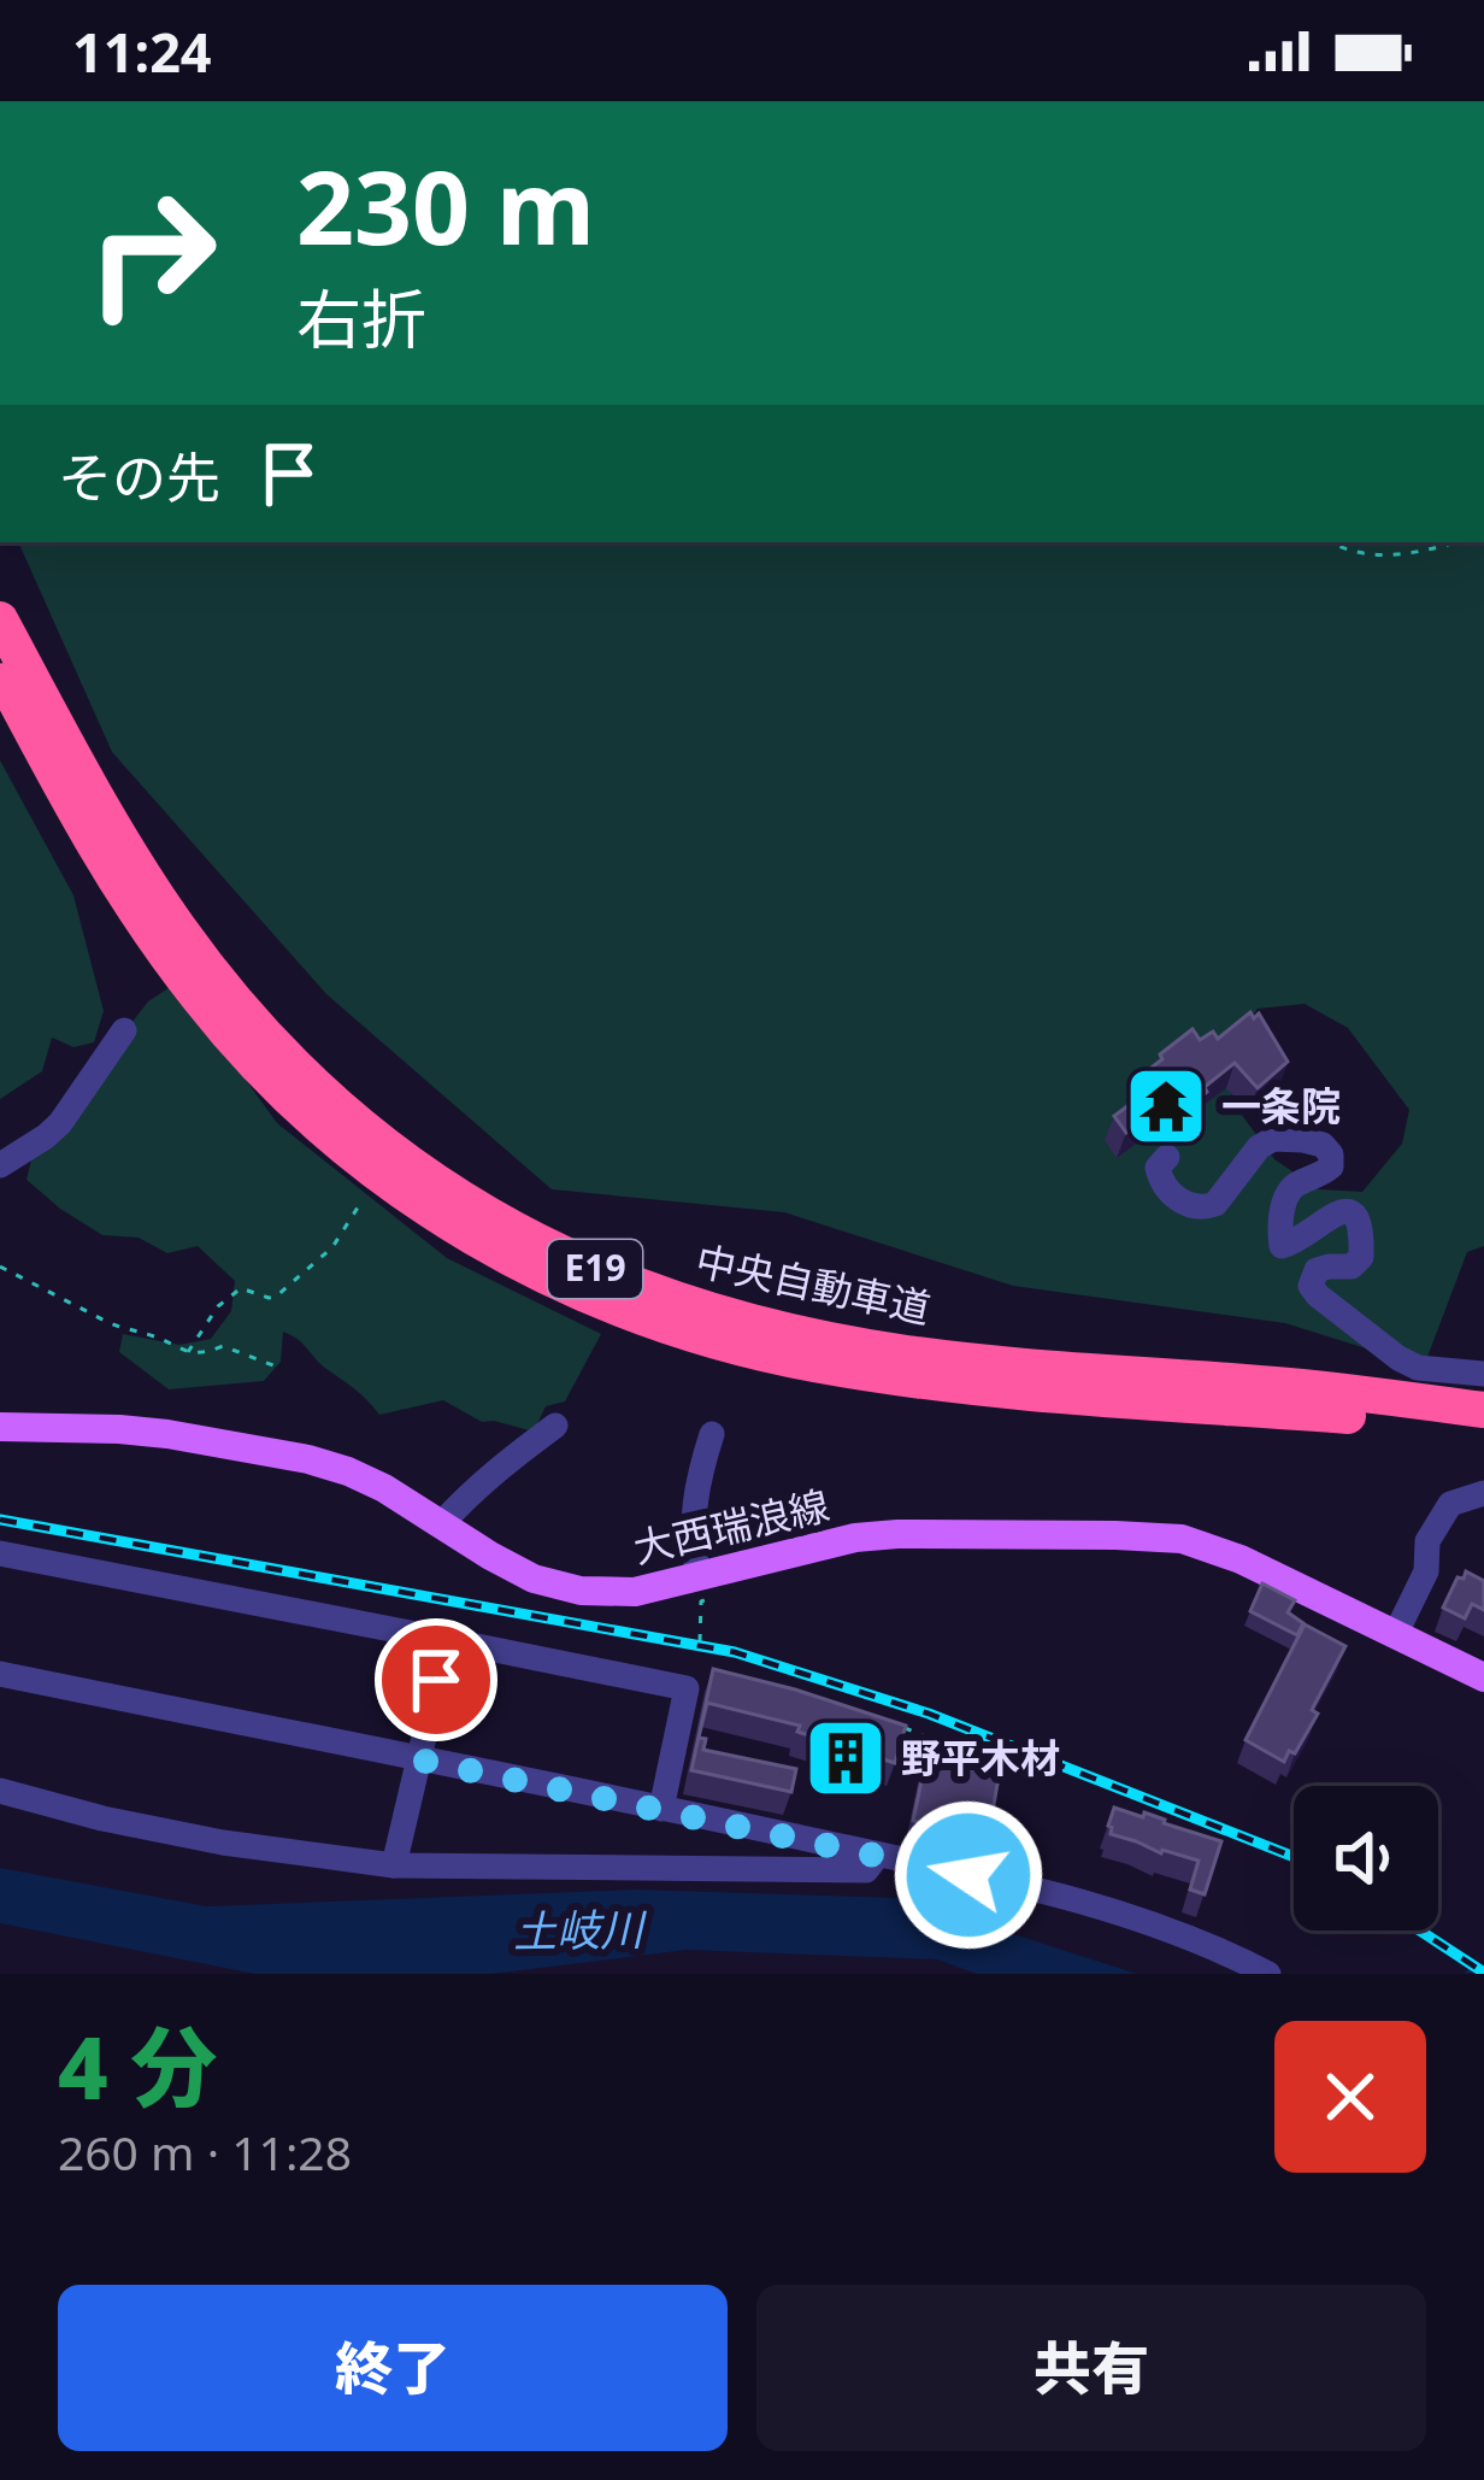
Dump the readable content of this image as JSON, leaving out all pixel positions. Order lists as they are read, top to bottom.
{
  "streets": {
    "highway": ["E19", "中央自動車道"],
    "main road": ["大西瑞浪線"]
  },
  "water": ["土岐川"],
  "places": {
    "temple": ["一条院"],
    "building": ["野平木材"]
  },
  "page": {
    "status": "11:24",
    "turn": ["230 m", "右折"],
    "then": "その先",
    "heading": ["4 分", "260 m · 11:28"],
    "buttons": ["終了", "共有"]
  }
}
